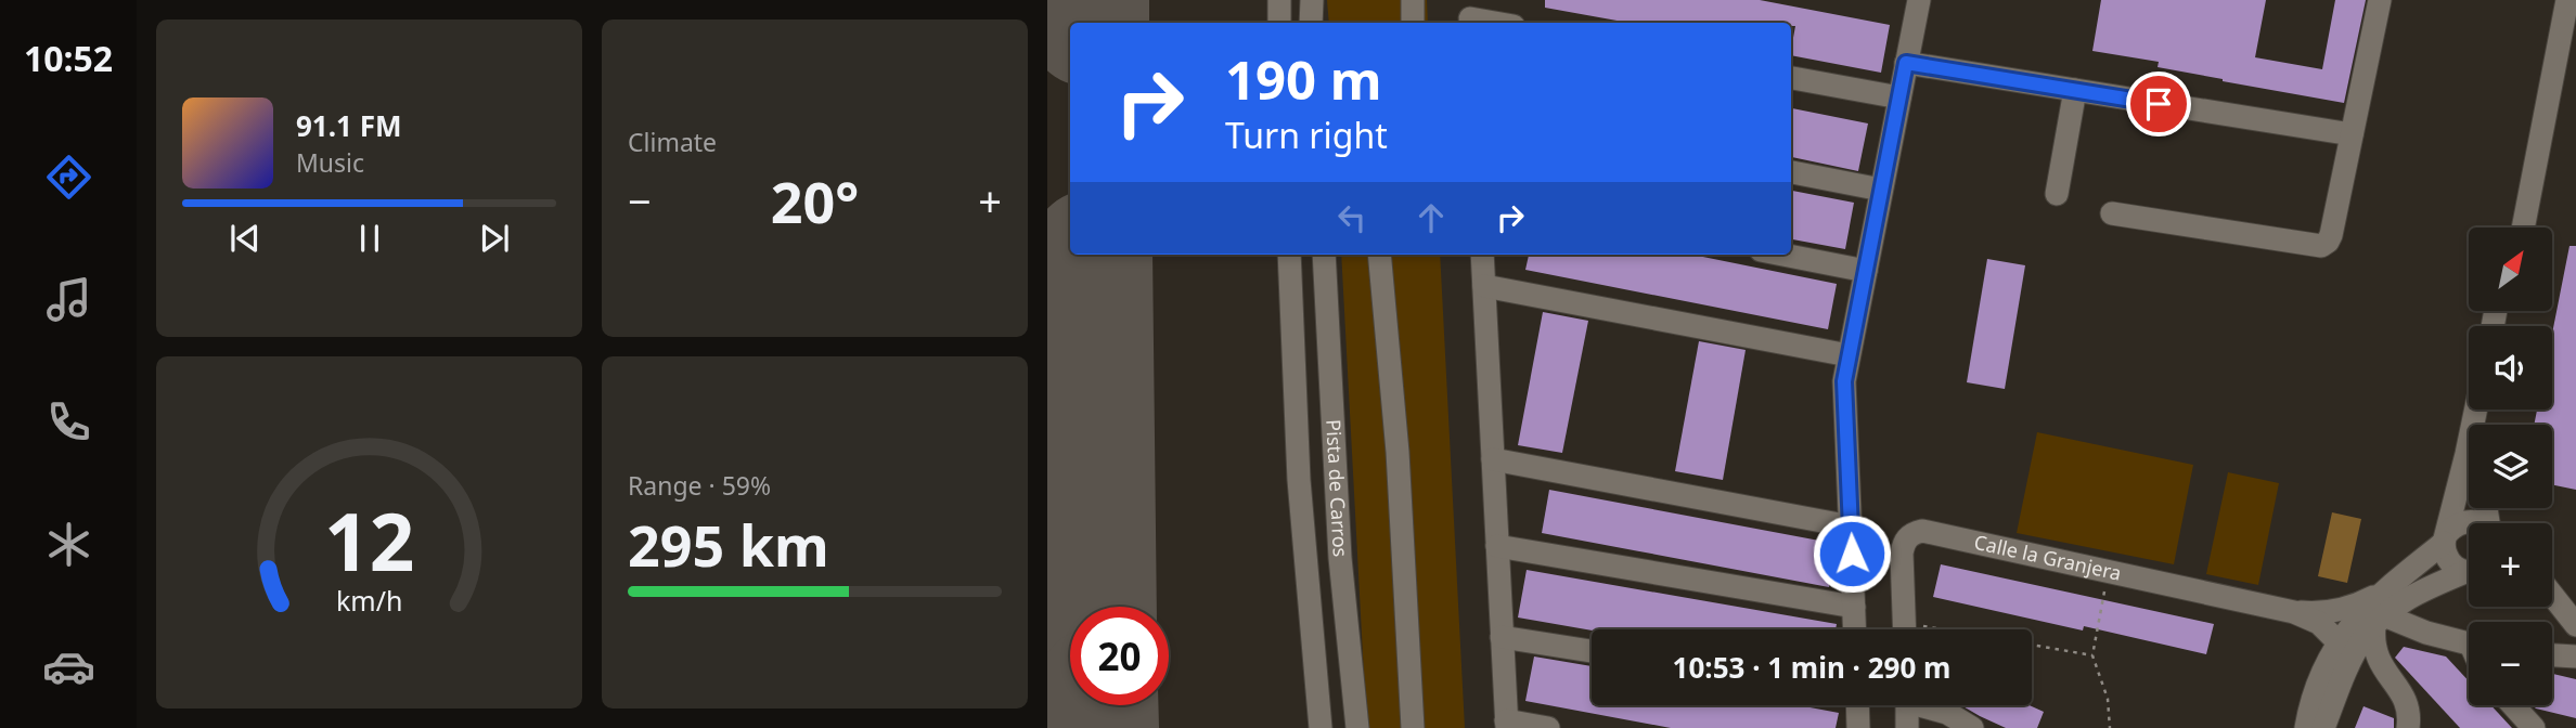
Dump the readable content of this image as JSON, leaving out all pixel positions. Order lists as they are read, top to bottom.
{
  "streets": {
    "street": ["Pista de Carros", "Calle la Granjera"]
  },
  "north": "top right",
  "page": {
    "tabs": "10:52",
    "tile": [
      "Climate",
      ["Range · 59%", "295 km"]
    ],
    "turn": ["190 m", "Turn right"],
    "song": ["91.1 FM", "Music"],
    "heat": ["−", "20°", "+"],
    "map_buttons": ["+", "−"],
    "limit": "20",
    "trip": "10:53 · 1 min · 290 m",
    "gauge": ["12", "km/h"]
  }
}
